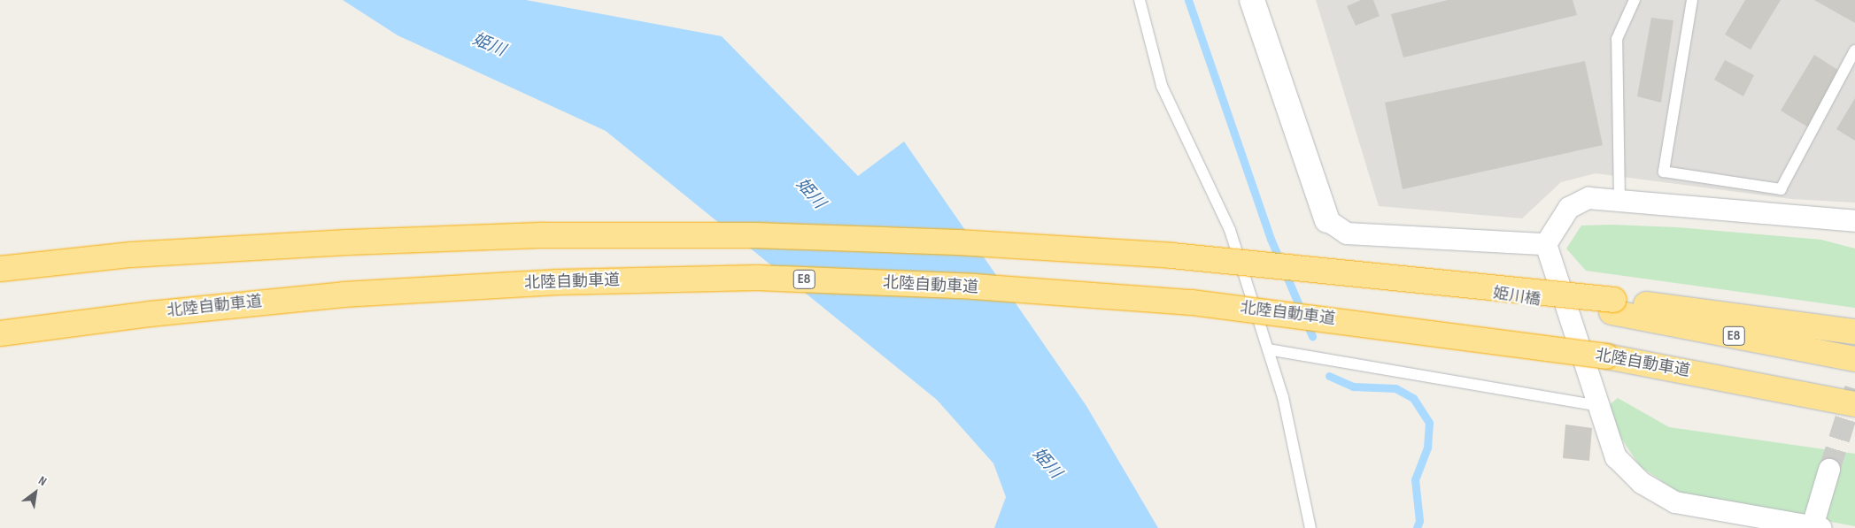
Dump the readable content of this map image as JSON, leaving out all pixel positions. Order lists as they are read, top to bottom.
{
  "streets": {
    "highway": ["E8", "北陸自動車道"]
  },
  "water": ["姫川"],
  "north": "top right"
}
